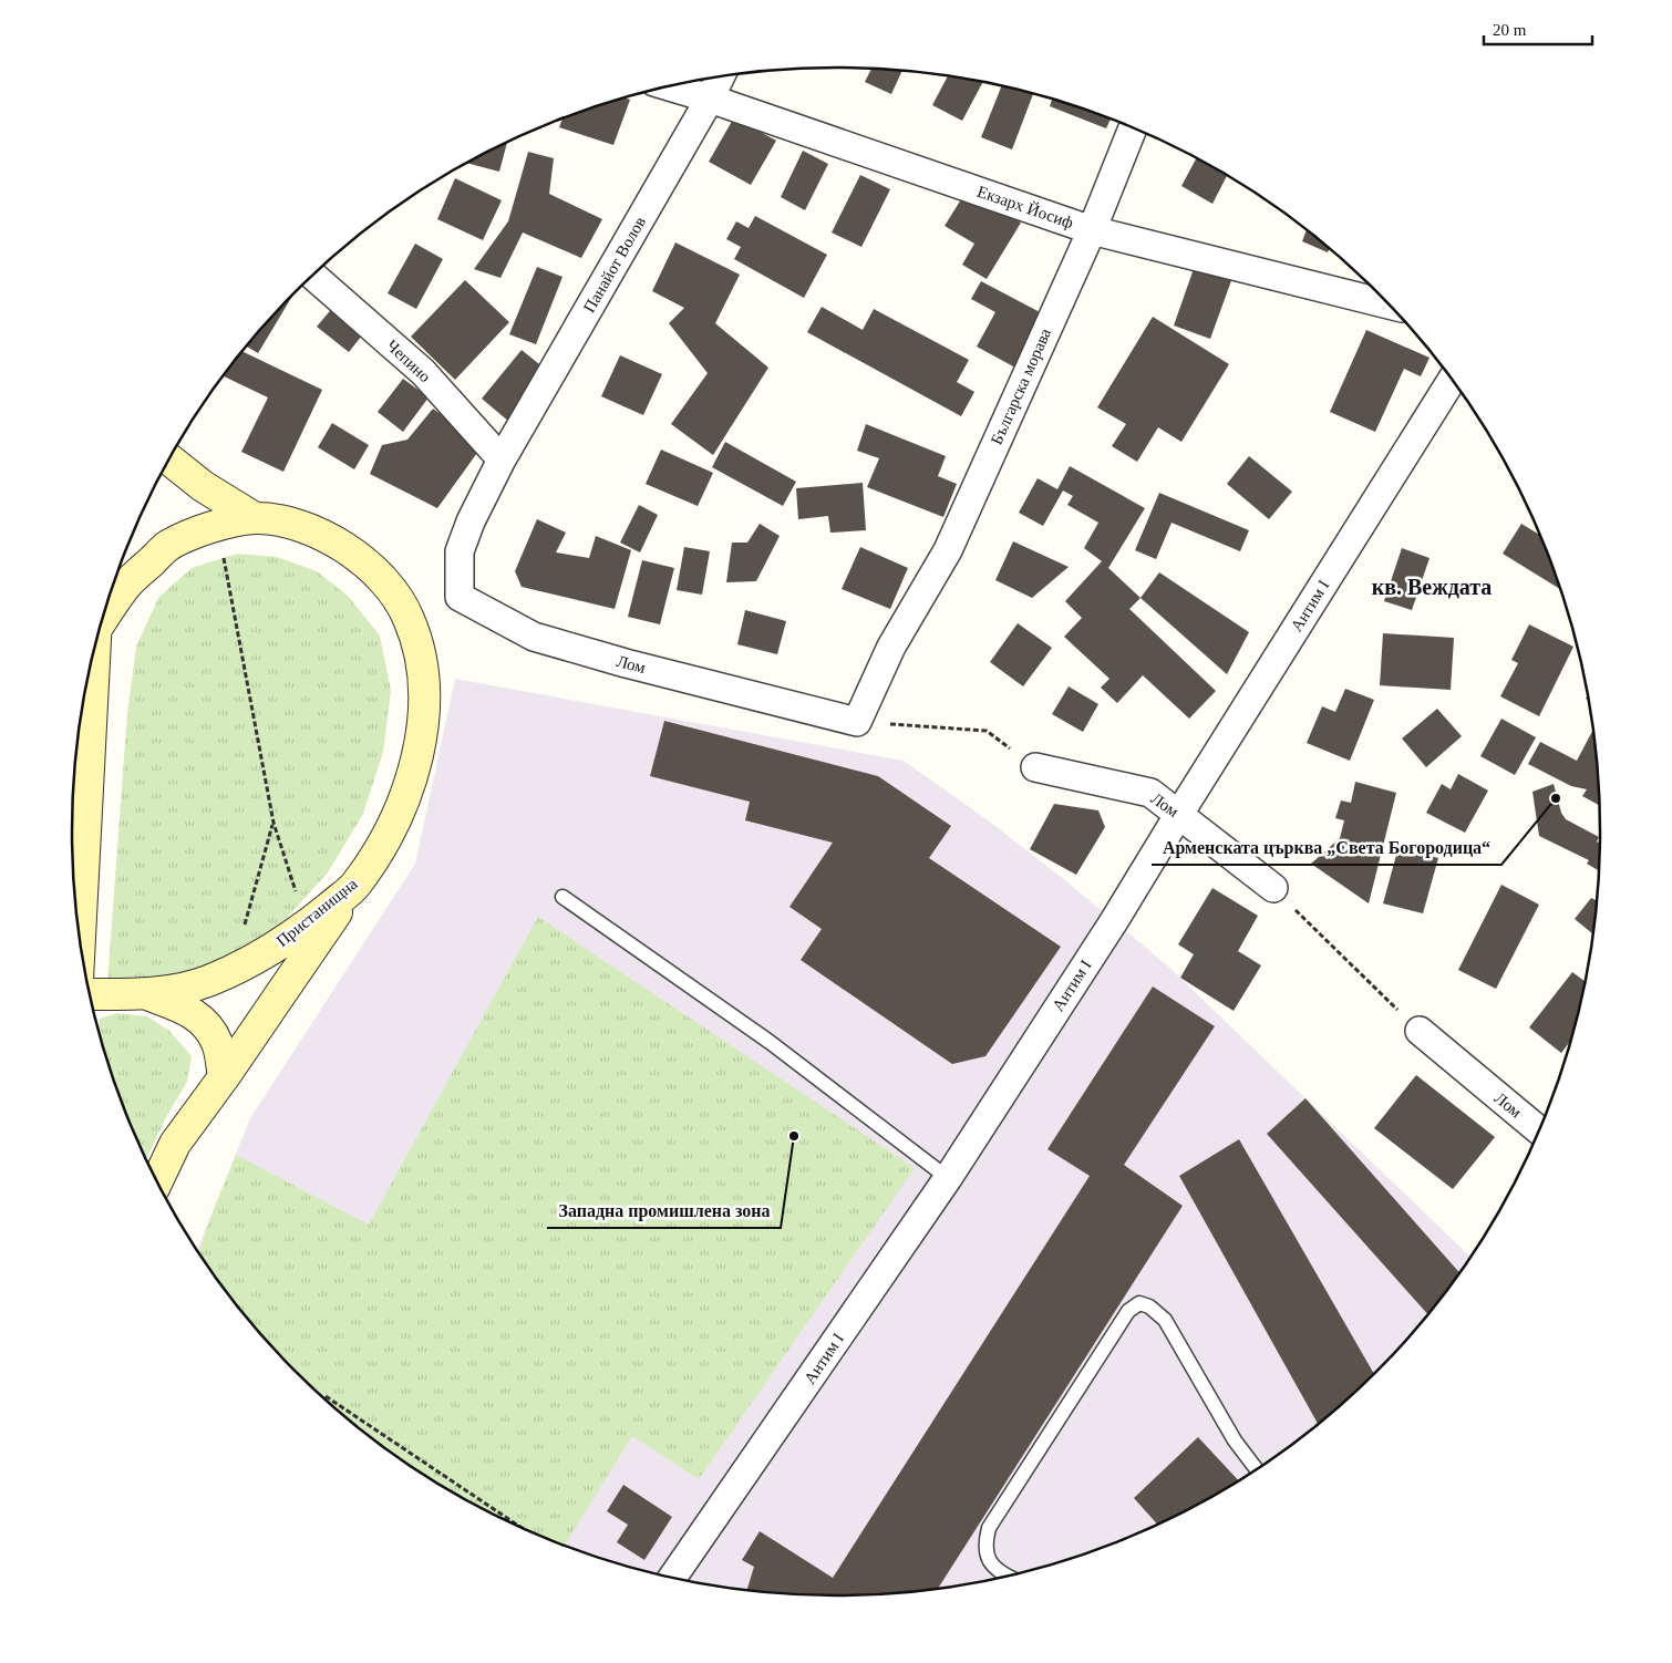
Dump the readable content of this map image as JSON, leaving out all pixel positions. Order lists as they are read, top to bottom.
{
  "streets": {
    "street": [
      "Екзарх Йосиф",
      "Панайот Волов",
      "Чепино",
      "Българска морава",
      "Антим I",
      "Лом",
      "Пристанищна"
    ]
  },
  "crossings": [
    ["Екзарх Йосиф", "Панайот Волов"],
    ["Екзарх Йосиф", "Българска морава"],
    ["Панайот Волов", "Чепино"],
    ["Панайот Волов", "Лом"],
    ["Българска морава", "Лом"],
    ["Антим I", "Лом"]
  ],
  "districts": ["кв. Веждата"],
  "places": ["Арменската църква „Света Богородица“", "Западна промишлена зона"],
  "scale_bar": "20 m"
}
